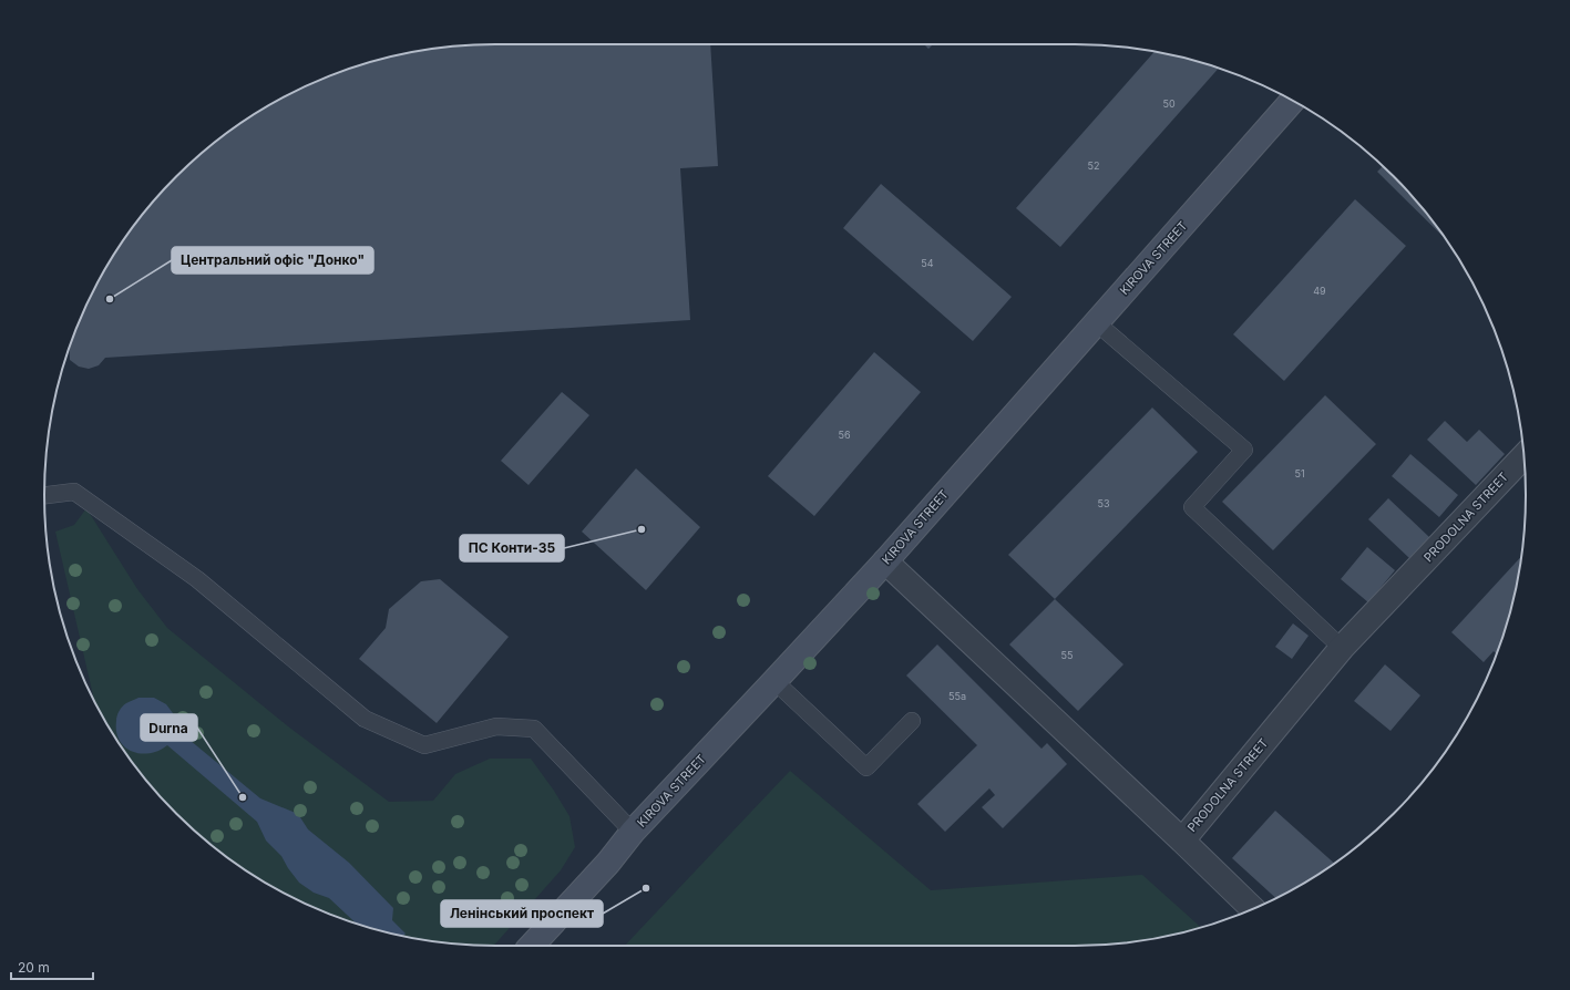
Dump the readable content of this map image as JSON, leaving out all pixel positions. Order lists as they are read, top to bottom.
{
  "streets": {
    "street": ["KIROVA STREET", "PRODOLNA STREET"]
  },
  "crossings": [
    ["KIROVA STREET", "PRODOLNA STREET"]
  ],
  "places": [
    "Центральний офіс \"Донко\"",
    "ПС Конти-35",
    "Durna",
    "Ленінський проспект"
  ],
  "house_numbers": [
    "50",
    "52",
    "54",
    "49",
    "56",
    "51",
    "53",
    "55",
    "55а"
  ],
  "scale_bar": "20 m"
}
